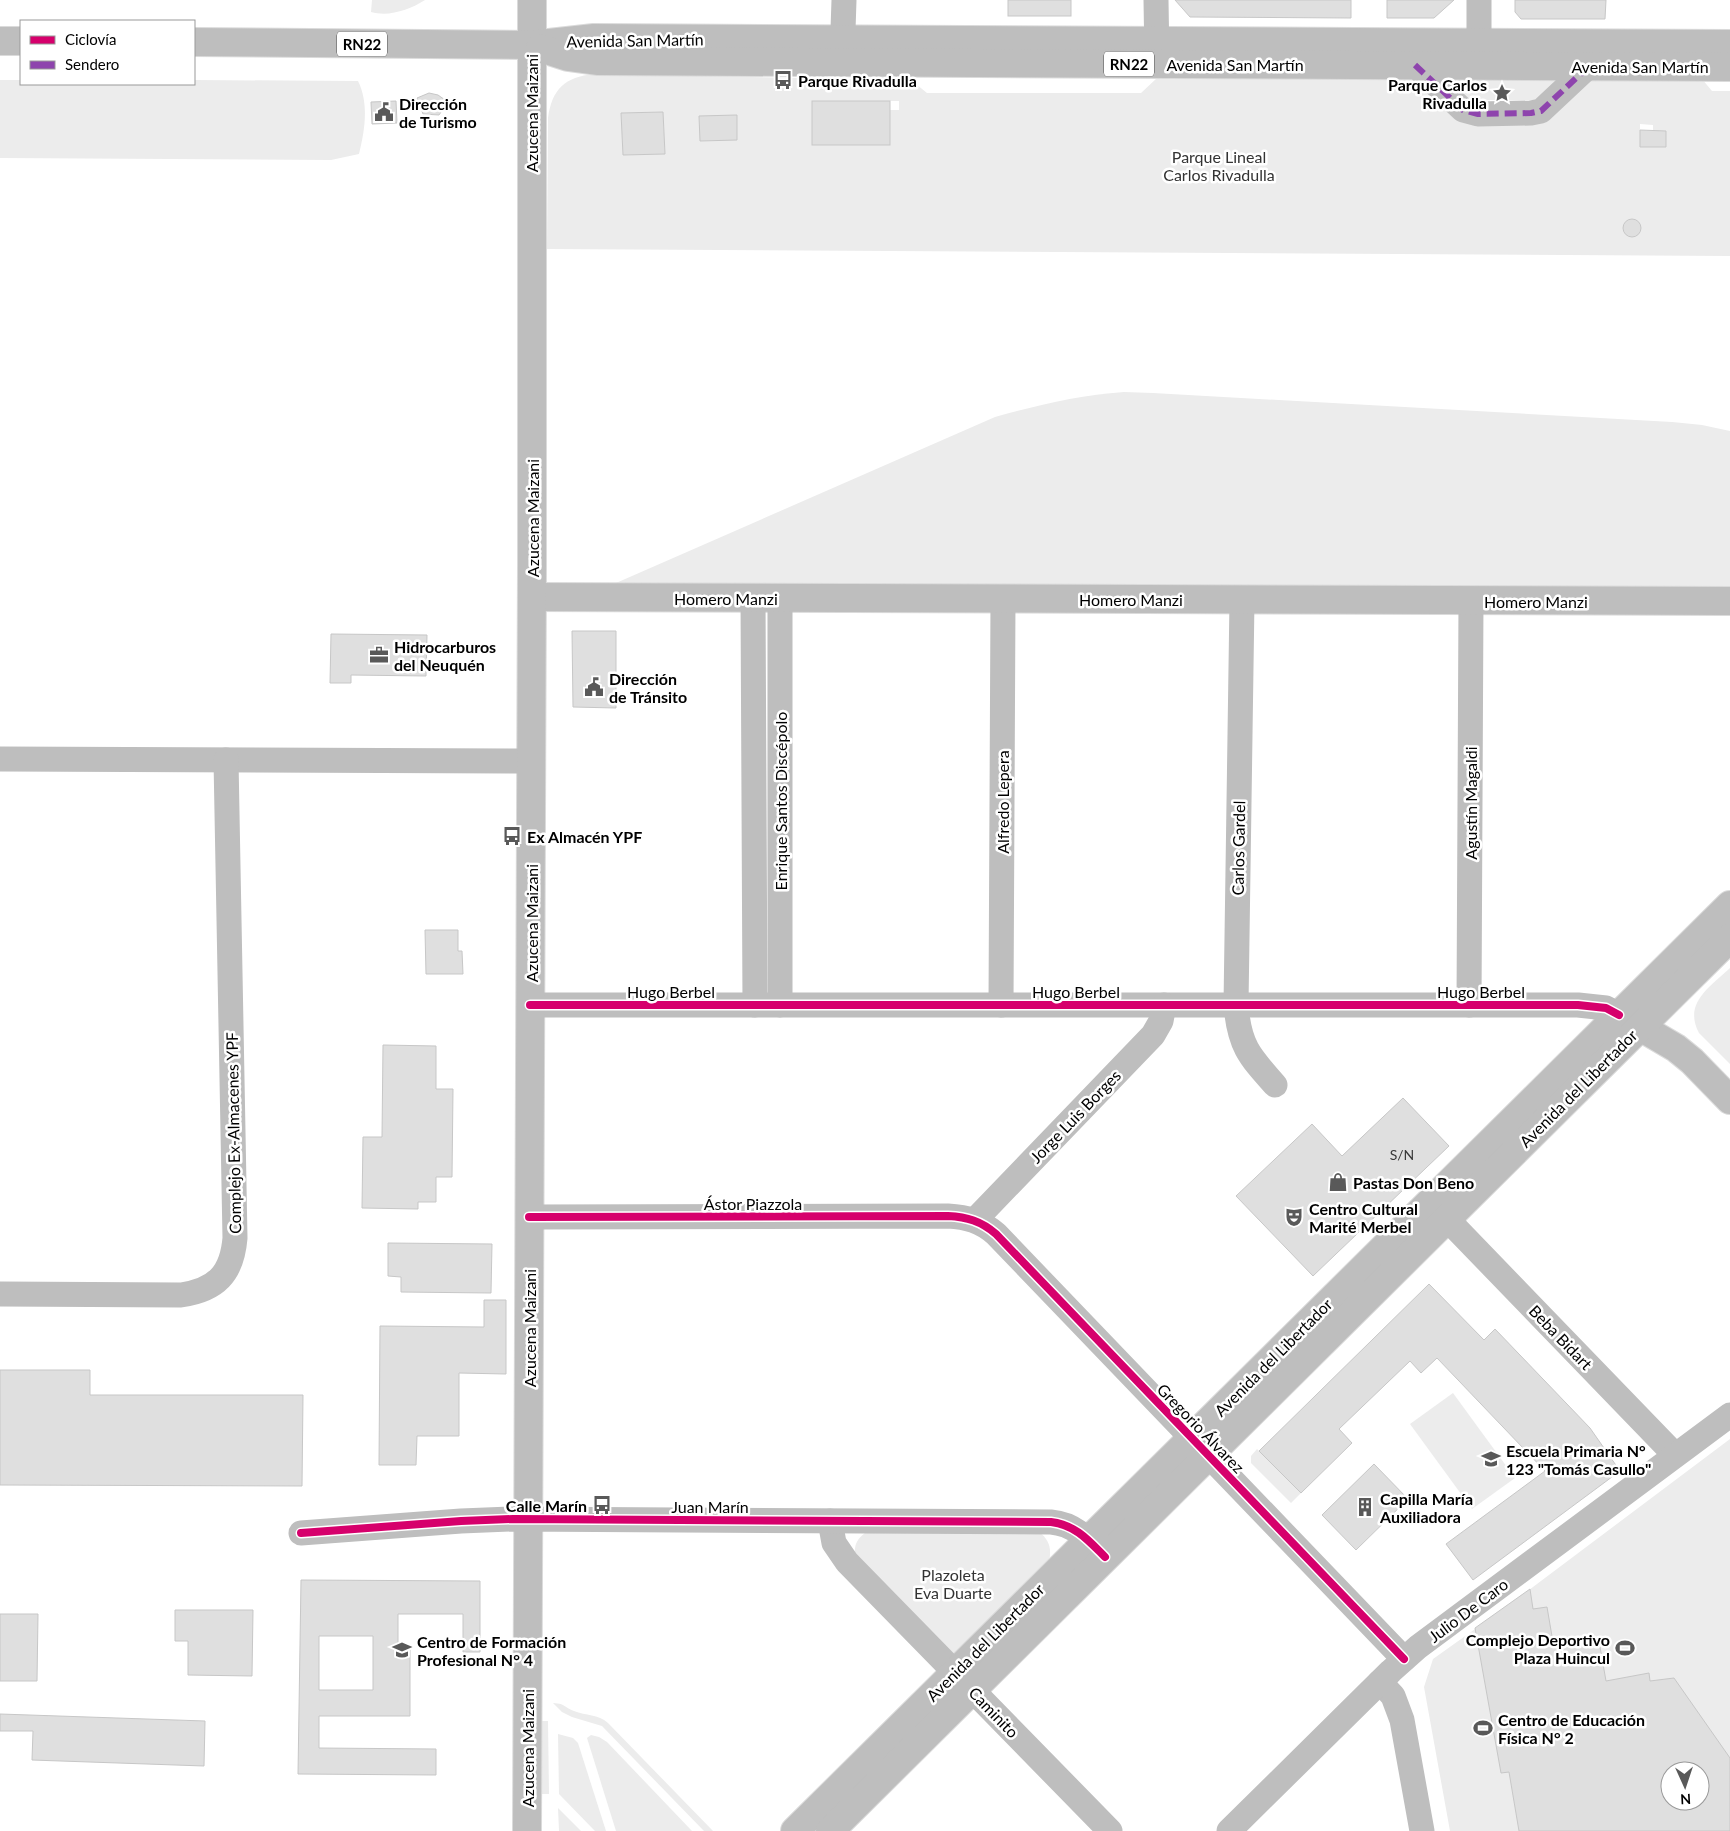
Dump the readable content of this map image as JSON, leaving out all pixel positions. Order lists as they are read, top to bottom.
{
  "streets": {
    "main road": [
      "Avenida San Martín",
      "RN22",
      "Azucena Maizani",
      "Homero Manzi",
      "Avenida del Libertador"
    ],
    "street": [
      "Enrique Santos Discépolo",
      "Alfredo Lepera",
      "Agustín Magaldi",
      "Carlos Gardel",
      "Hugo Berbel",
      "Jorge Luis Borges",
      "Complejo Ex-Almacenes YPF",
      "Ástor Piazzola",
      "Beba Bidart",
      "Gregorio Álvarez",
      "Juan Marín",
      "Julio De Caro",
      "Caminito"
    ]
  },
  "crossings": [
    ["Avenida San Martín", "RN22"],
    ["Avenida San Martín", "Azucena Maizani"],
    ["RN22", "Azucena Maizani"],
    ["Azucena Maizani", "Homero Manzi"],
    ["Azucena Maizani", "Hugo Berbel"],
    ["Azucena Maizani", "Ástor Piazzola"],
    ["Azucena Maizani", "Juan Marín"],
    ["Homero Manzi", "Enrique Santos Discépolo"],
    ["Homero Manzi", "Alfredo Lepera"],
    ["Homero Manzi", "Agustín Magaldi"],
    ["Homero Manzi", "Carlos Gardel"],
    ["Enrique Santos Discépolo", "Hugo Berbel"],
    ["Alfredo Lepera", "Hugo Berbel"],
    ["Agustín Magaldi", "Hugo Berbel"],
    ["Carlos Gardel", "Hugo Berbel"],
    ["Hugo Berbel", "Avenida del Libertador"],
    ["Hugo Berbel", "Jorge Luis Borges"],
    ["Avenida del Libertador", "Beba Bidart"],
    ["Avenida del Libertador", "Gregorio Álvarez"],
    ["Avenida del Libertador", "Juan Marín"],
    ["Avenida del Libertador", "Caminito"],
    ["Jorge Luis Borges", "Ástor Piazzola"],
    ["Jorge Luis Borges", "Gregorio Álvarez"],
    ["Ástor Piazzola", "Gregorio Álvarez"],
    ["Beba Bidart", "Julio De Caro"],
    ["Gregorio Álvarez", "Julio De Caro"],
    ["Juan Marín", "Caminito"]
  ],
  "parks": ["Parque Lineal Carlos Rivadulla", "Plazoleta Eva Duarte"],
  "places": {
    "bus stop": ["Parque Rivadulla", "Ex Almacén YPF", "Calle Marín"],
    "place": ["Parque Carlos Rivadulla"],
    "public building": ["Dirección de Turismo", "Dirección de Tránsito"],
    "office": ["Hidrocarburos del Neuquén"],
    "shop": ["Pastas Don Beno"],
    "theatre": ["Centro Cultural Marité Merbel"],
    "school or university": ["Escuela Primaria N° 123 \"Tomás Casullo\"", "Centro de Formación Profesional N° 4"],
    "building": ["Capilla María Auxiliadora"],
    "sports": ["Complejo Deportivo Plaza Huincul", "Centro de Educación Física N° 2"]
  },
  "house_numbers": ["S/N"],
  "legend": ["Ciclovía", "Sendero"],
  "north": "bottom"
}
